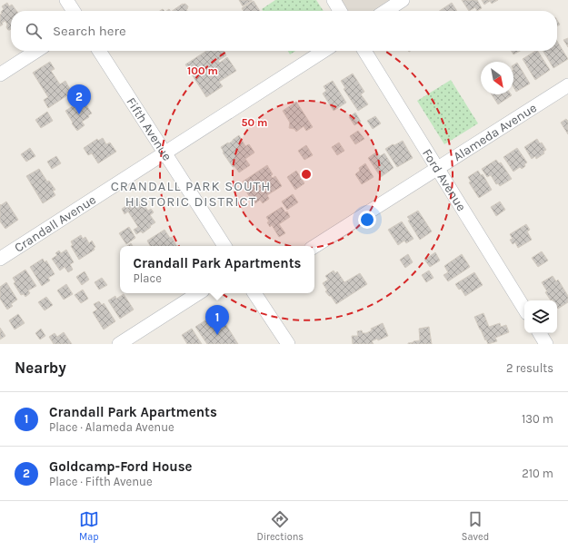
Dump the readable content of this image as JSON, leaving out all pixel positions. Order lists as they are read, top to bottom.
{
  "streets": {
    "street": [
      "Fifth Avenue",
      "Alameda Avenue",
      "Ford Avenue",
      "Crandall Avenue"
    ]
  },
  "crossings": [
    ["Fifth Avenue", "Crandall Avenue"],
    ["Alameda Avenue", "Ford Avenue"]
  ],
  "districts": ["CRANDALL PARK SOUTH HISTORIC DISTRICT"],
  "north": "bottom right",
  "page": {
    "search": "Search here",
    "pins": ["2", "1"],
    "popup": ["Crandall Park Apartments", "Place"],
    "heading": ["Nearby", "2 results"],
    "list": [
      {
        "mark": "1",
        "name": "Crandall Park Apartments",
        "note": "Place · Alameda Avenue",
        "value": "130 m"
      },
      {
        "mark": "2",
        "name": "Goldcamp-Ford House",
        "note": "Place · Fifth Avenue",
        "value": "210 m"
      }
    ],
    "nav": ["Map", "Directions", "Saved"]
  },
  "rings": ["100 m", "50 m"]
}
